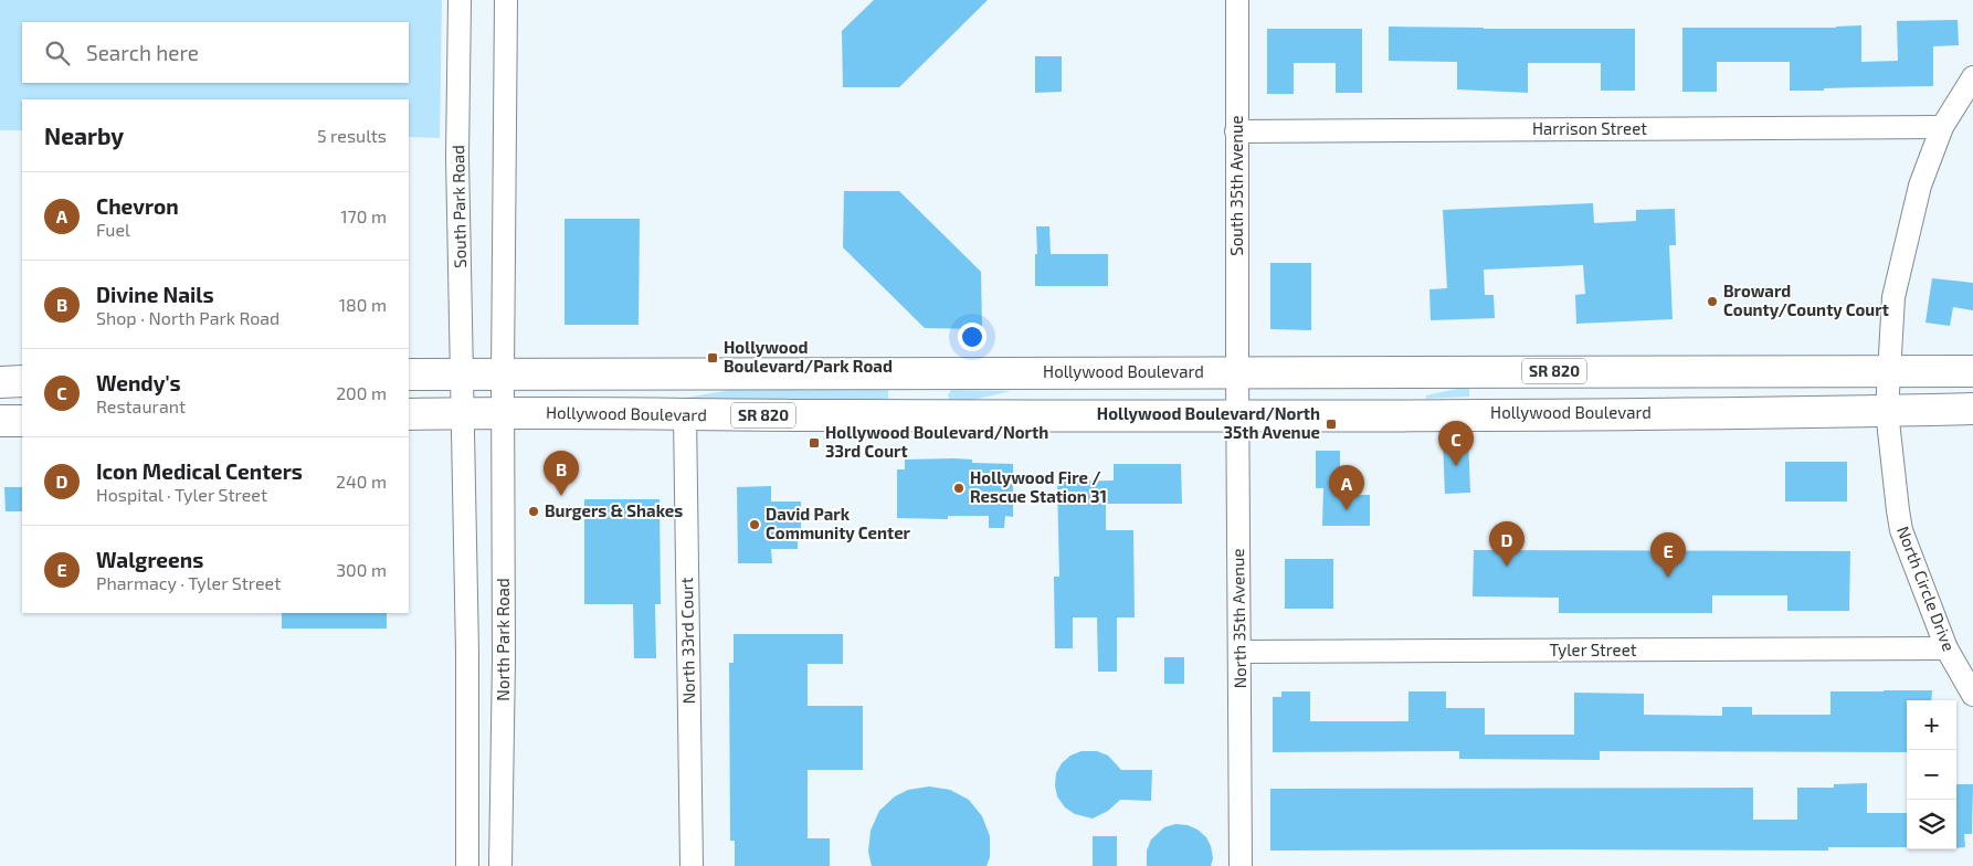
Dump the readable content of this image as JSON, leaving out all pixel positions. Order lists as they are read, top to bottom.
{
  "streets": {
    "highway": ["SR 820", "Hollywood Boulevard"],
    "street": [
      "Harrison Street",
      "South 35th Avenue",
      "South Park Road",
      "North Circle Drive",
      "North 35th Avenue",
      "North Park Road",
      "North 33rd Court",
      "Tyler Street"
    ]
  },
  "crossings": [
    ["Harrison Street", "South 35th Avenue"],
    ["Harrison Street", "North Circle Drive"],
    ["South 35th Avenue", "Hollywood Boulevard"],
    ["South 35th Avenue", "North 35th Avenue"],
    ["South Park Road", "Hollywood Boulevard"],
    ["Hollywood Boulevard", "North Circle Drive"],
    ["Hollywood Boulevard", "North 35th Avenue"],
    ["Hollywood Boulevard", "North Park Road"],
    ["Hollywood Boulevard", "North 33rd Court"],
    ["North Circle Drive", "Tyler Street"],
    ["North 35th Avenue", "Tyler Street"]
  ],
  "places": {
    "other": [
      "Broward County/County Court",
      "Hollywood Fire / Rescue Station 31",
      "Burgers & Shakes",
      "David Park Community Center"
    ],
    "transit": ["Hollywood Boulevard/Park Road", "Hollywood Boulevard/North 35th Avenue", "Hollywood Boulevard/North 33rd Court"]
  },
  "page": {
    "search": "Search here",
    "heading": ["Nearby", "5 results"],
    "list": [
      {
        "mark": "A",
        "name": "Chevron",
        "note": "Fuel",
        "value": "170 m"
      },
      {
        "mark": "B",
        "name": "Divine Nails",
        "note": "Shop · North Park Road",
        "value": "180 m"
      },
      {
        "mark": "C",
        "name": "Wendy's",
        "note": "Restaurant",
        "value": "200 m"
      },
      {
        "mark": "D",
        "name": "Icon Medical Centers",
        "note": "Hospital · Tyler Street",
        "value": "240 m"
      },
      {
        "mark": "E",
        "name": "Walgreens",
        "note": "Pharmacy · Tyler Street",
        "value": "300 m"
      }
    ],
    "pins": [
      "C",
      "B",
      "A",
      "D",
      "E"
    ],
    "map_buttons": ["+", "−"]
  }
}
